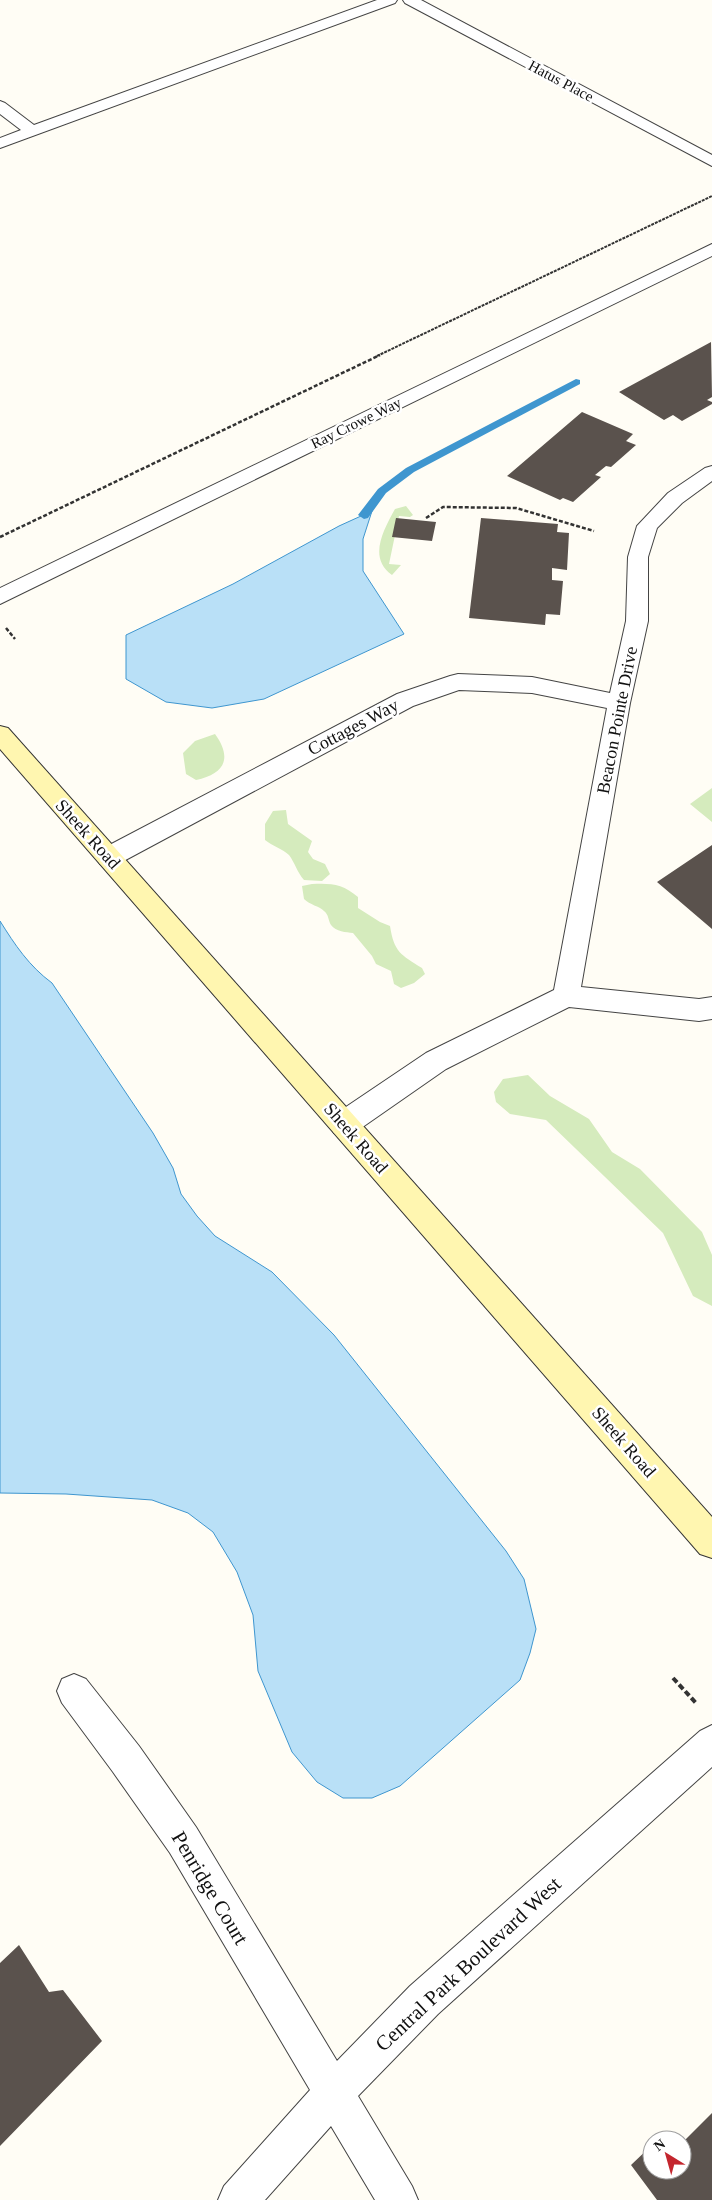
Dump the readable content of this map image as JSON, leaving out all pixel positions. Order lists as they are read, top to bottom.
{
  "streets": {
    "street": [
      "Hatus Place",
      "Ray Crowe Way",
      "Beacon Pointe Drive",
      "Cottages Way",
      "Sheek Road",
      "Penridge Court",
      "Central Park Boulevard West"
    ]
  },
  "crossings": [
    ["Beacon Pointe Drive", "Cottages Way"],
    ["Cottages Way", "Sheek Road"],
    ["Penridge Court", "Central Park Boulevard West"]
  ],
  "north": "top left"
}
